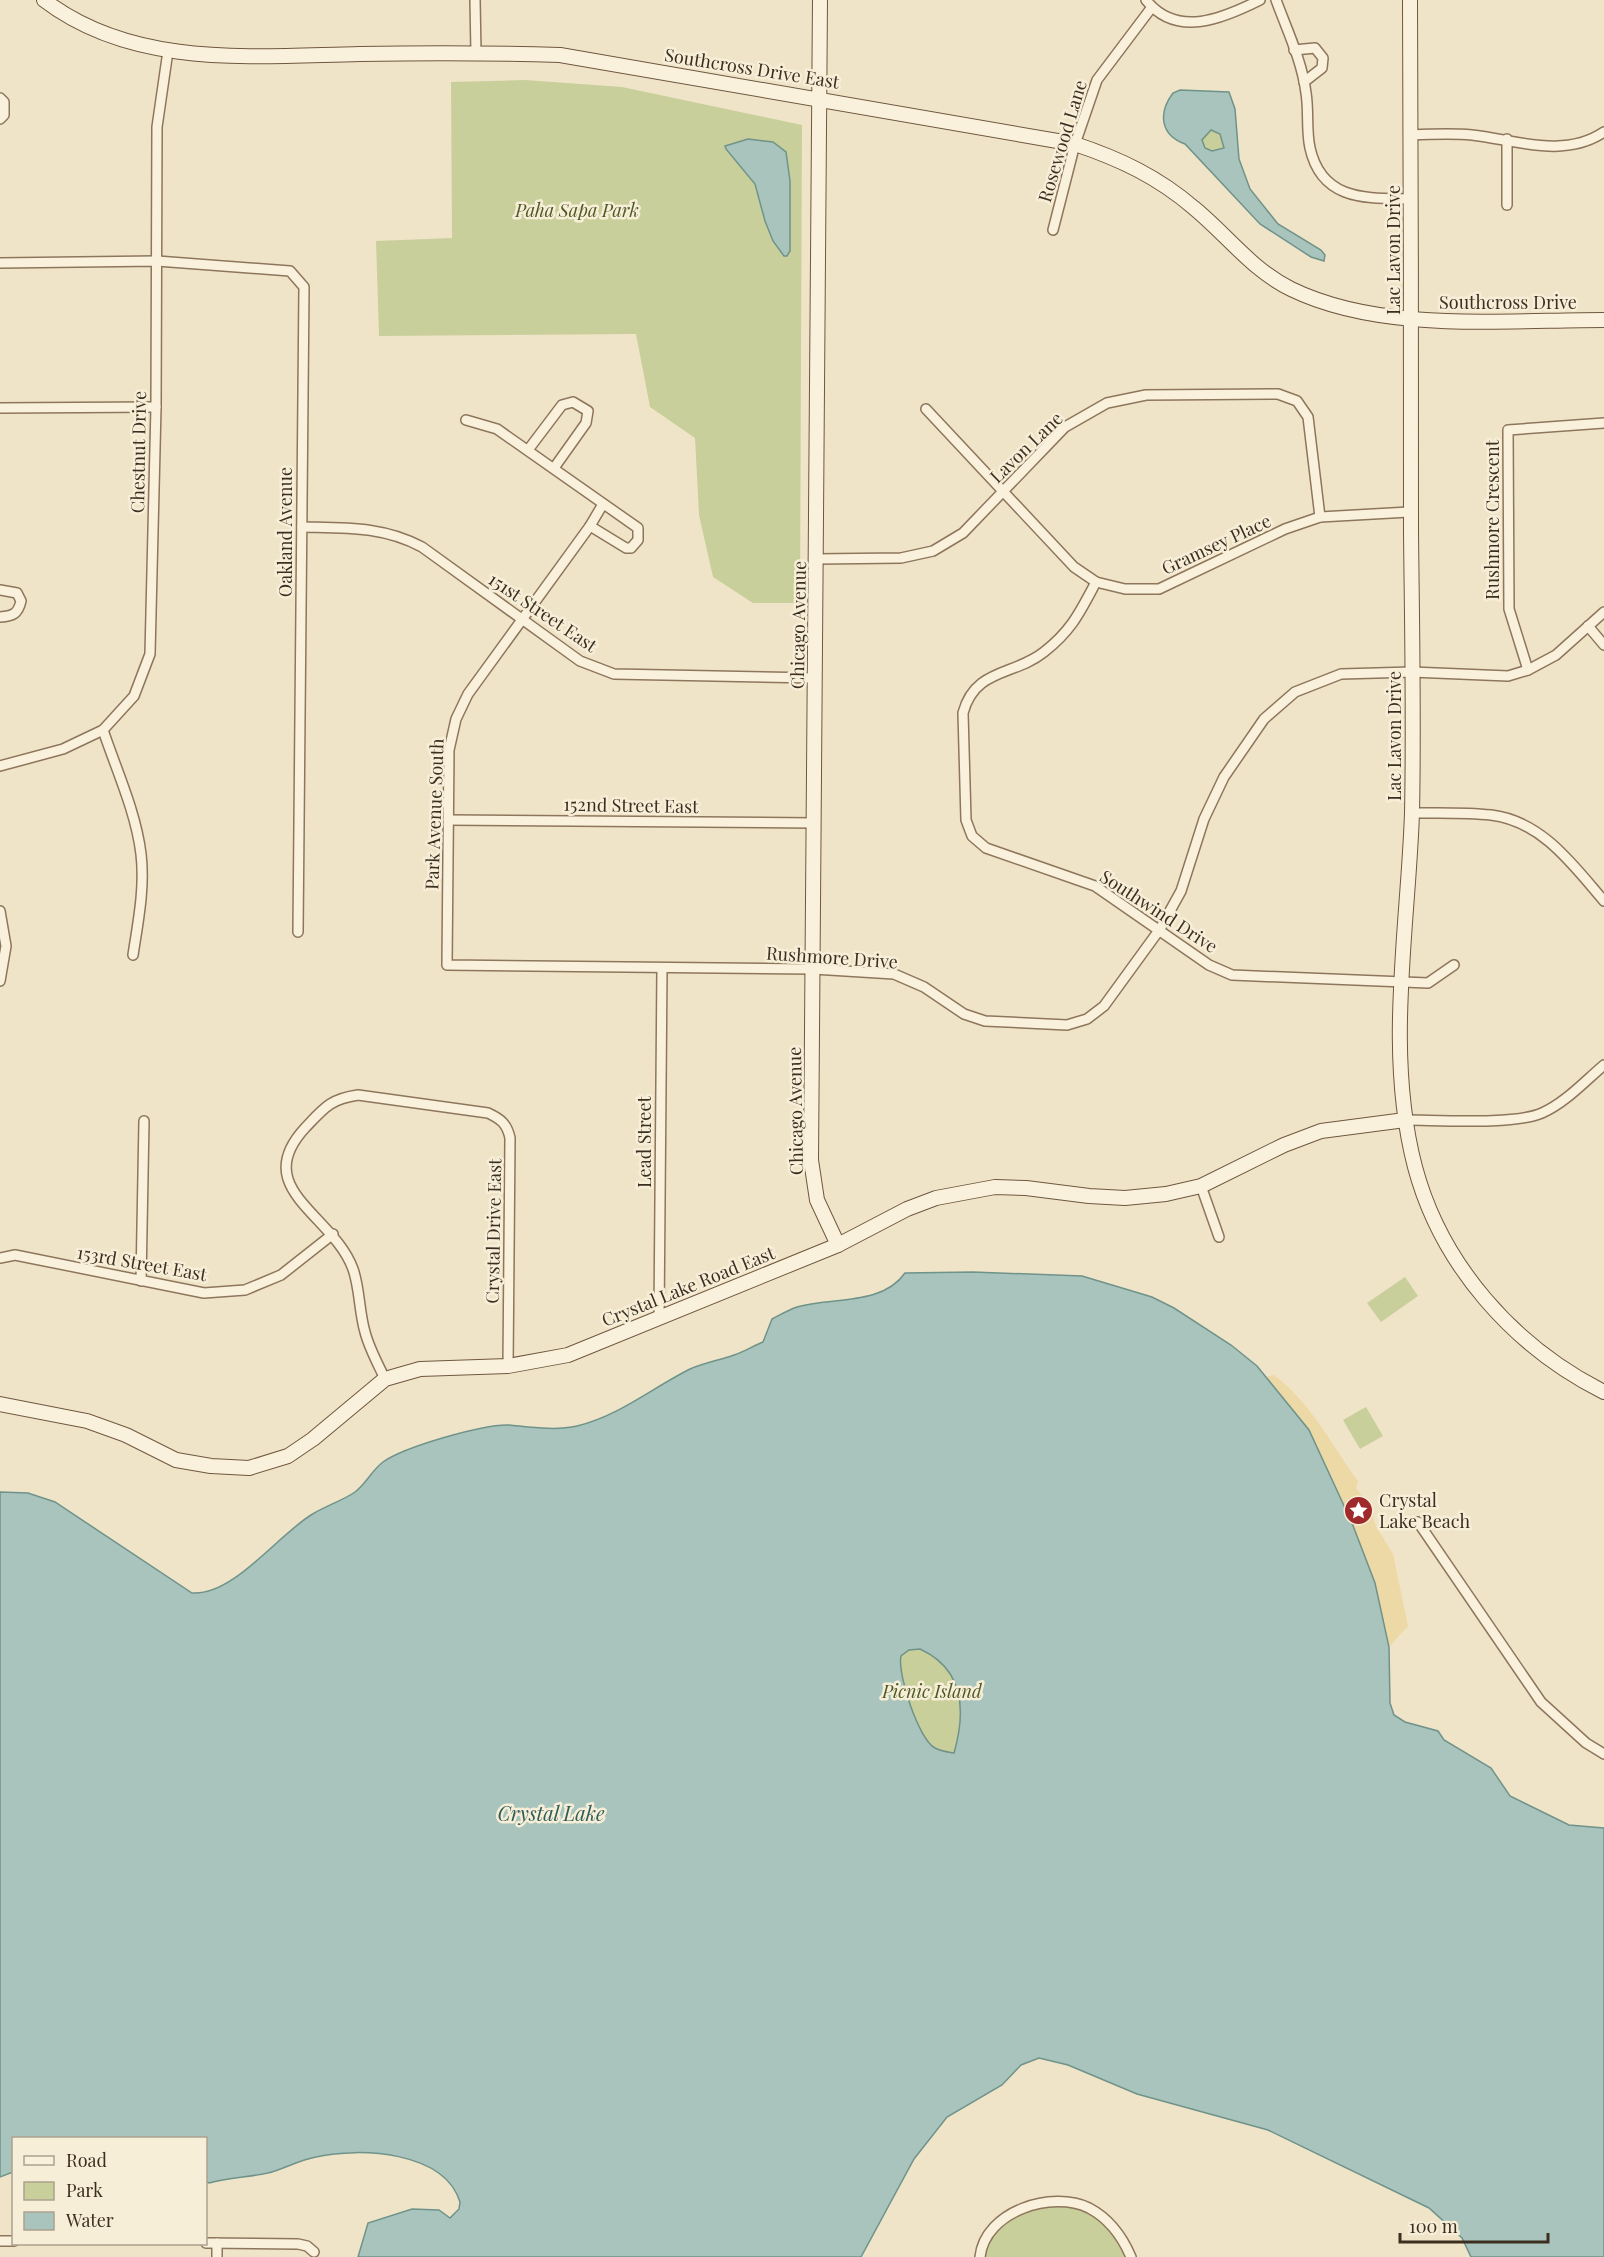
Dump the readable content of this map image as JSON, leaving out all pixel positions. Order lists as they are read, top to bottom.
{
  "streets": {
    "street": [
      "Southcross Drive East",
      "Rosewood Lane",
      "Lac Lavon Drive",
      "Southcross Drive",
      "Lavon Lane",
      "Chestnut Drive",
      "Rushmore Crescent",
      "Oakland Avenue",
      "Gramsey Place",
      "151st Street East",
      "Chicago Avenue",
      "152nd Street East",
      "Park Avenue South",
      "Southwind Drive",
      "Rushmore Drive",
      "Lead Street",
      "Crystal Drive East",
      "153rd Street East",
      "Crystal Lake Road East"
    ]
  },
  "crossings": [
    ["Southcross Drive East", "Rosewood Lane"],
    ["Southcross Drive East", "Lac Lavon Drive"],
    ["Southcross Drive East", "Southcross Drive"],
    ["Southcross Drive East", "Chestnut Drive"],
    ["Southcross Drive East", "Chicago Avenue"],
    ["Lac Lavon Drive", "Southcross Drive"],
    ["Lac Lavon Drive", "Gramsey Place"],
    ["Lac Lavon Drive", "Southwind Drive"],
    ["Lac Lavon Drive", "Rushmore Drive"],
    ["Lac Lavon Drive", "Crystal Lake Road East"],
    ["Lavon Lane", "Gramsey Place"],
    ["Lavon Lane", "Chicago Avenue"],
    ["Chestnut Drive", "Oakland Avenue"],
    ["Rushmore Crescent", "Rushmore Drive"],
    ["Oakland Avenue", "151st Street East"],
    ["Gramsey Place", "Southwind Drive"],
    ["151st Street East", "Chicago Avenue"],
    ["151st Street East", "Park Avenue South"],
    ["Chicago Avenue", "152nd Street East"],
    ["Chicago Avenue", "Rushmore Drive"],
    ["Chicago Avenue", "Crystal Lake Road East"],
    ["152nd Street East", "Park Avenue South"],
    ["Park Avenue South", "Rushmore Drive"],
    ["Southwind Drive", "Rushmore Drive"],
    ["Rushmore Drive", "Lead Street"],
    ["Lead Street", "Crystal Lake Road East"],
    ["Crystal Drive East", "153rd Street East"],
    ["Crystal Drive East", "Crystal Lake Road East"]
  ],
  "water": ["Crystal Lake"],
  "parks": ["Paha Sapa Park", "Picnic Island"],
  "places": {
    "place": ["Crystal Lake Beach"]
  },
  "legend": ["Road", "Park", "Water"],
  "scale_bar": "100 m"
}
